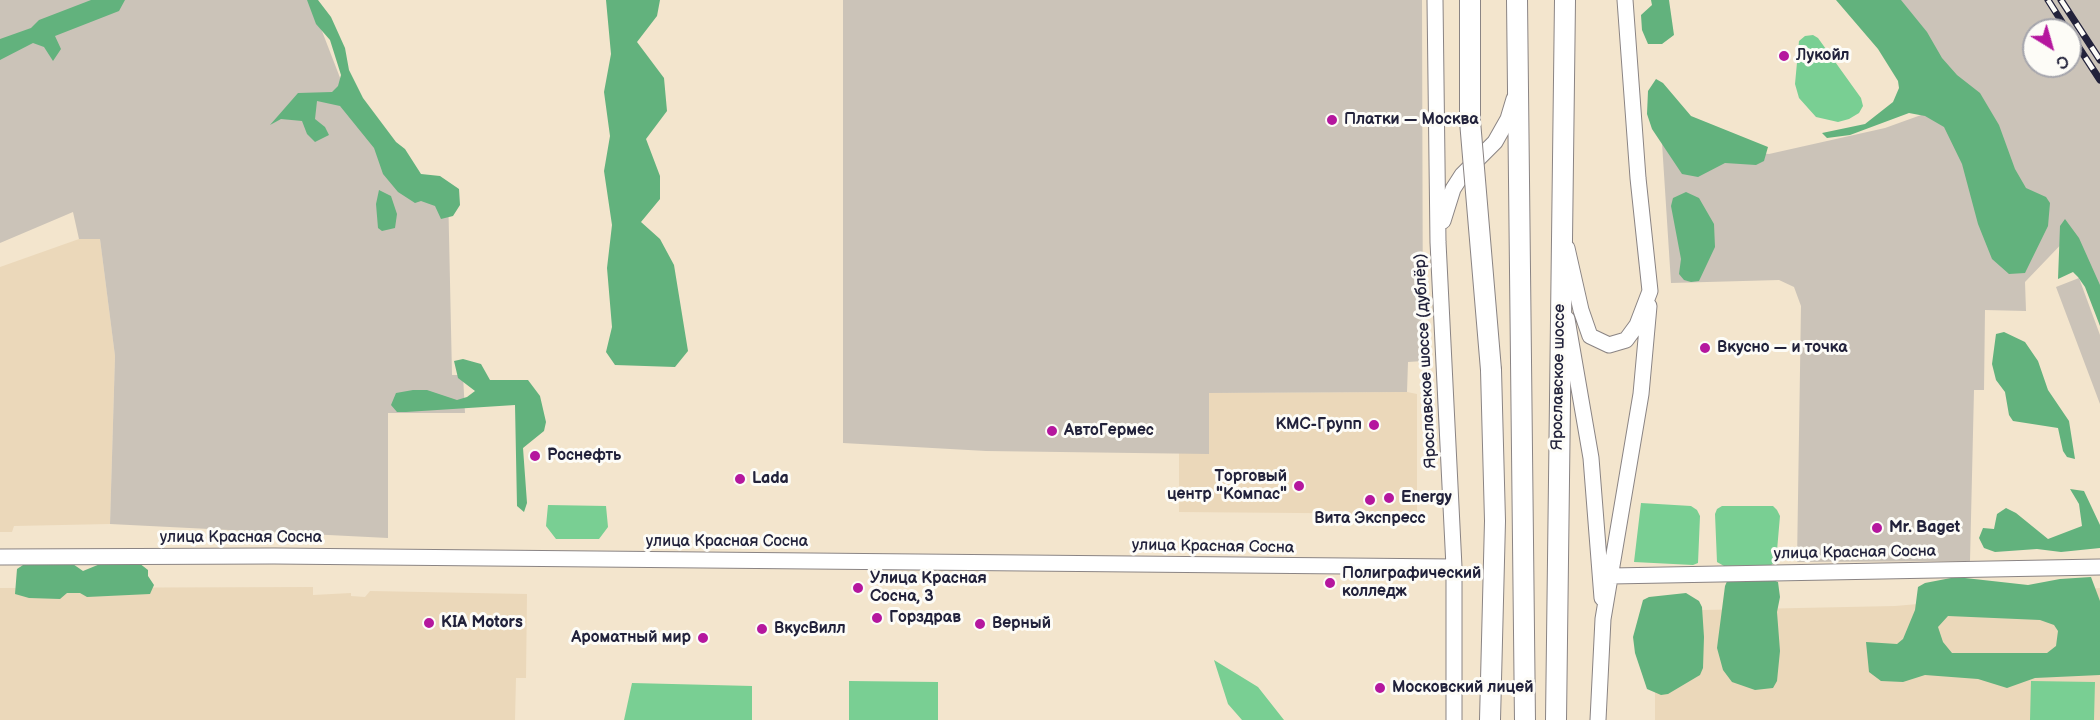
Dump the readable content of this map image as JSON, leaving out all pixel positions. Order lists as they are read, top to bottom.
{
  "streets": {
    "main road": ["Ярославское шоссе"],
    "street": ["Ярославское шоссе (дублёр)", "улица Красная Сосна"]
  },
  "crossings": [
    ["Ярославское шоссе (дублёр)", "улица Красная Сосна"]
  ],
  "places": [
    "Лукойл",
    "Платки — Москва",
    "Вкусно — и точка",
    "КМС-Групп",
    "АвтоГермес",
    "Роснефть",
    "Lada",
    "Торговый центр \"Компас\"",
    "Energy",
    "Вита Экспресс",
    "Mr. Baget",
    "Полиграфический колледж",
    "Улица Красная Сосна, 3",
    "Горздрав",
    "KIA Motors",
    "Верный",
    "ВкусВилл",
    "Ароматный мир",
    "Московский лицей"
  ],
  "north": "bottom right"
}
